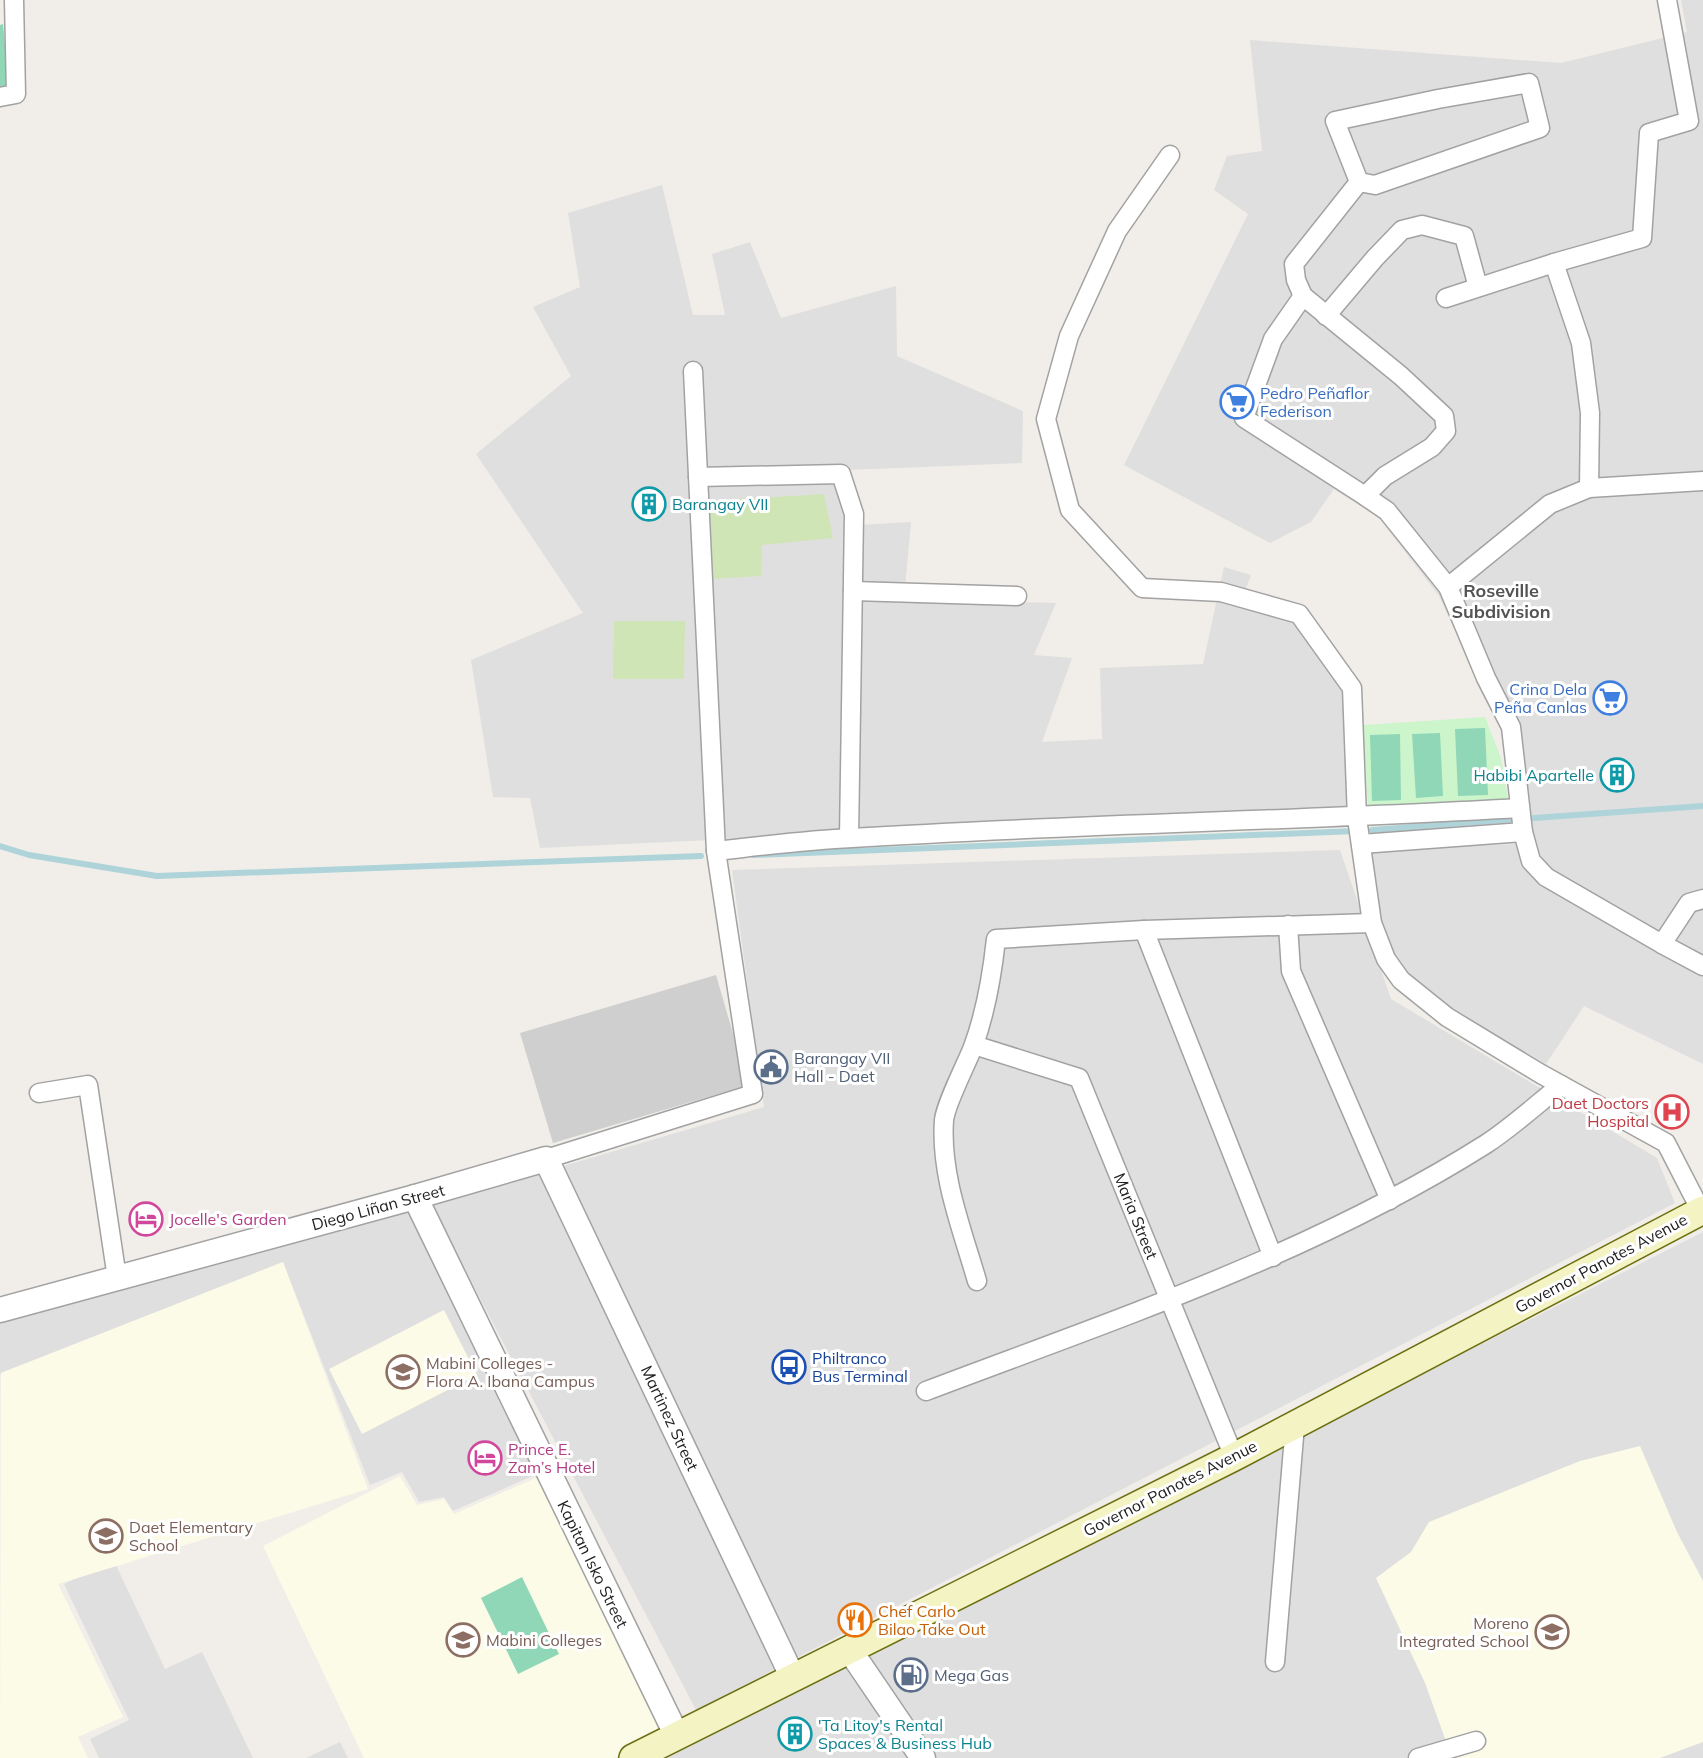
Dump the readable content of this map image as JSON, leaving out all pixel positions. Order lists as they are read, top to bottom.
{
  "streets": {
    "main road": ["Governor Panotes Avenue"],
    "street": [
      "Diego Liñan Street",
      "Maria Street",
      "Martinez Street",
      "Kapitan Isko Street"
    ]
  },
  "crossings": [
    ["Diego Liñan Street", "Martinez Street"],
    ["Diego Liñan Street", "Kapitan Isko Street"],
    ["Maria Street", "Governor Panotes Avenue"],
    ["Governor Panotes Avenue", "Martinez Street"],
    ["Governor Panotes Avenue", "Kapitan Isko Street"]
  ],
  "districts": ["Roseville Subdivision"],
  "places": {
    "supermarket": ["Pedro Peñaflor Federison", "Crina Dela Peña Canlas"],
    "building": ["Barangay VII", "Habibi Apartelle", "'Ta Litoy's Rental Spaces & Business Hub"],
    "public building": ["Barangay VII Hall - Daet"],
    "hospital": ["Daet Doctors Hospital"],
    "hotel": ["Jocelle's Garden", "Prince E. Zam’s Hotel"],
    "bus stop": ["Philtranco Bus Terminal"],
    "school or university": [
      "Mabini Colleges - Flora A. Ibana Campus",
      "Daet Elementary School",
      "Moreno Integrated School",
      "Mabini Colleges"
    ],
    "restaurant": ["Chef Carlo Bilao Take Out"],
    "fuel station": ["Mega Gas"]
  }
}
